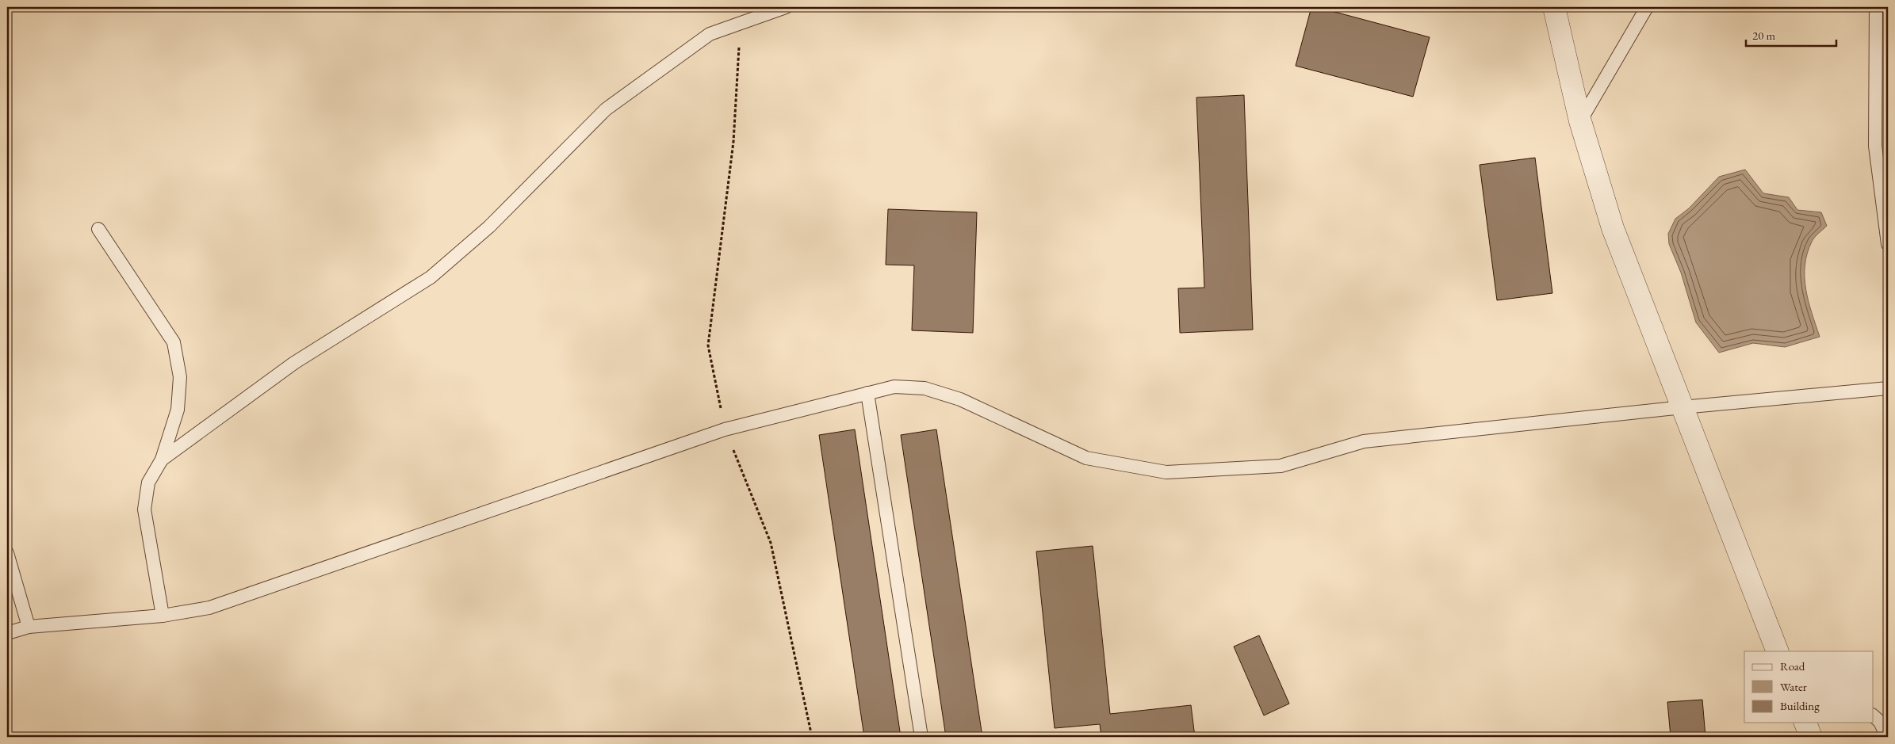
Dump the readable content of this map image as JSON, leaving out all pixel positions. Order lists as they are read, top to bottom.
{
  "legend": ["Road", "Water", "Building"],
  "scale_bar": "20 m"
}
